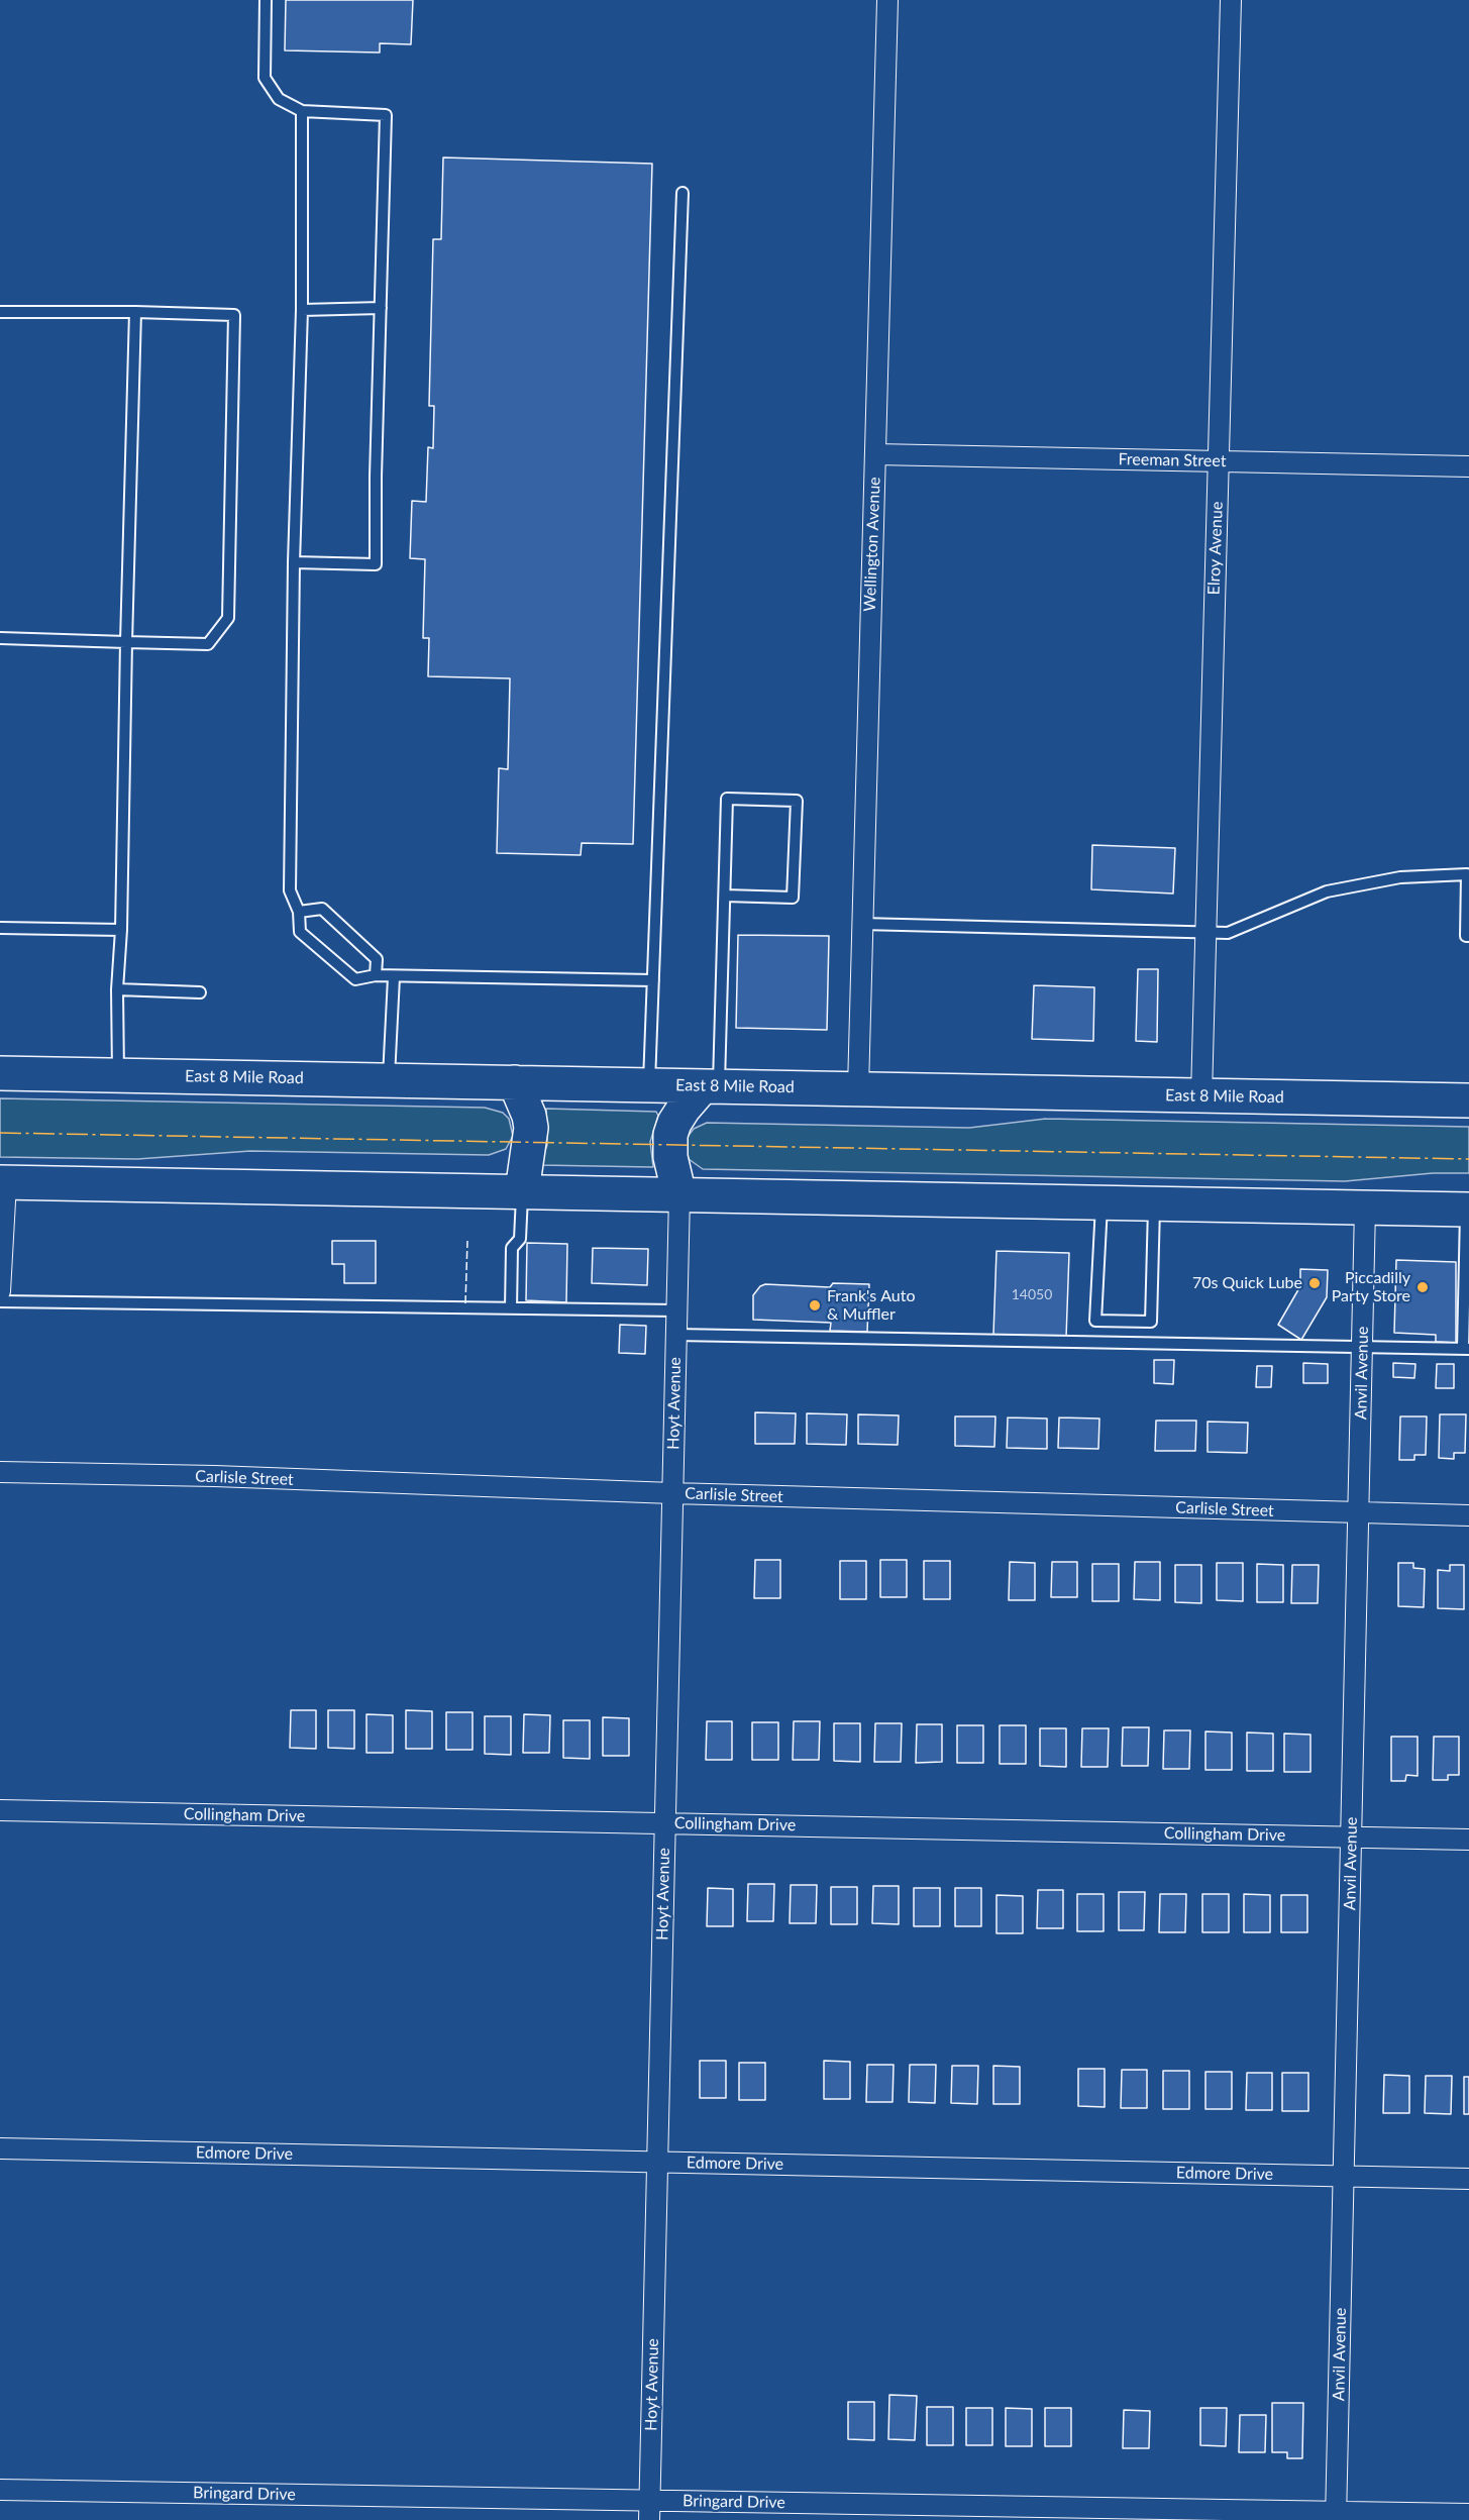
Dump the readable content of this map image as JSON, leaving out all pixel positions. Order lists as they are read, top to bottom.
{
  "streets": {
    "highway": ["East 8 Mile Road"],
    "street": [
      "Freeman Street",
      "Wellington Avenue",
      "Elroy Avenue",
      "Anvil Avenue",
      "Hoyt Avenue",
      "Carlisle Street",
      "Collingham Drive",
      "Edmore Drive",
      "Bringard Drive"
    ]
  },
  "crossings": [
    ["Freeman Street", "Wellington Avenue"],
    ["Freeman Street", "Elroy Avenue"],
    ["Wellington Avenue", "East 8 Mile Road"],
    ["Elroy Avenue", "East 8 Mile Road"],
    ["Anvil Avenue", "Carlisle Street"],
    ["Anvil Avenue", "Collingham Drive"],
    ["Anvil Avenue", "Edmore Drive"],
    ["Anvil Avenue", "Bringard Drive"],
    ["Hoyt Avenue", "Carlisle Street"],
    ["Hoyt Avenue", "Collingham Drive"],
    ["Hoyt Avenue", "Edmore Drive"],
    ["Hoyt Avenue", "Bringard Drive"]
  ],
  "places": ["70s Quick Lube", "Piccadilly Party Store", "Frank's Auto & Muffler"],
  "house_numbers": ["14050"]
}
